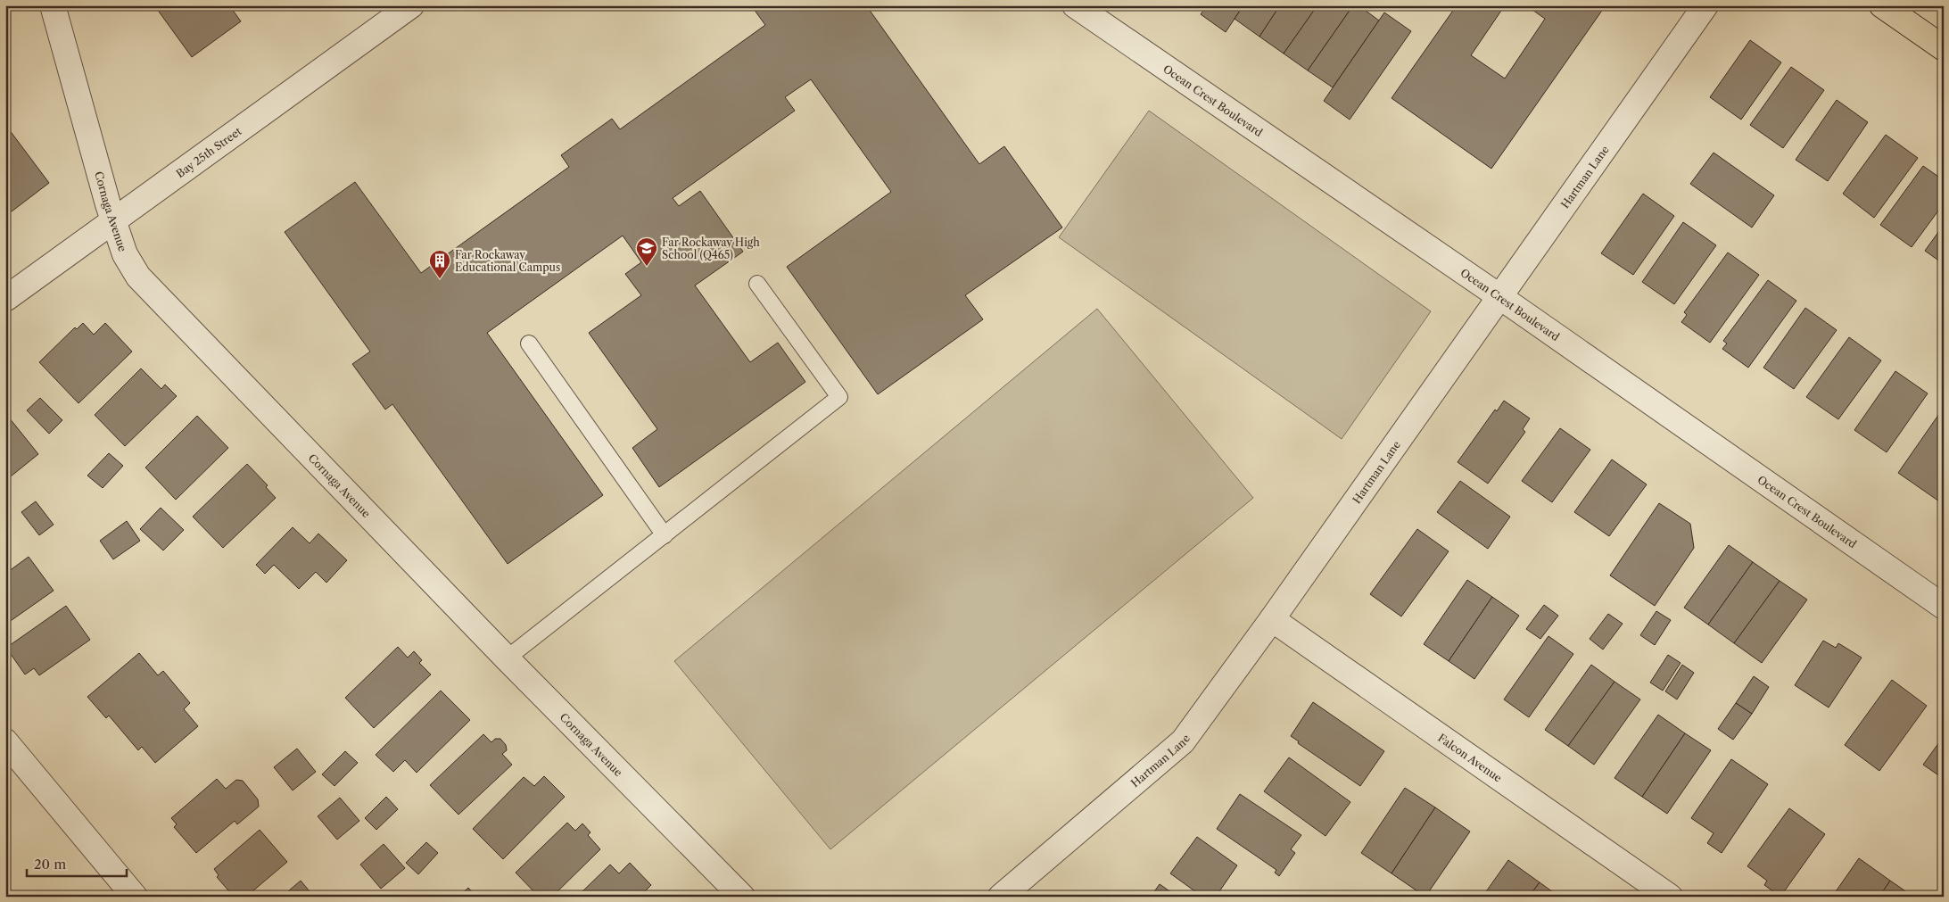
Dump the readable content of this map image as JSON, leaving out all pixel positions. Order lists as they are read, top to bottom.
{
  "streets": {
    "street": [
      "Ocean Crest Boulevard",
      "Bay 25th Street",
      "Hartman Lane",
      "Cornaga Avenue",
      "Falcon Avenue"
    ]
  },
  "crossings": [
    ["Ocean Crest Boulevard", "Hartman Lane"],
    ["Bay 25th Street", "Cornaga Avenue"],
    ["Hartman Lane", "Falcon Avenue"]
  ],
  "places": {
    "school or university": ["Far Rockaway High School (Q465)"],
    "building": ["Far Rockaway Educational Campus"]
  },
  "scale_bar": "20 m"
}
